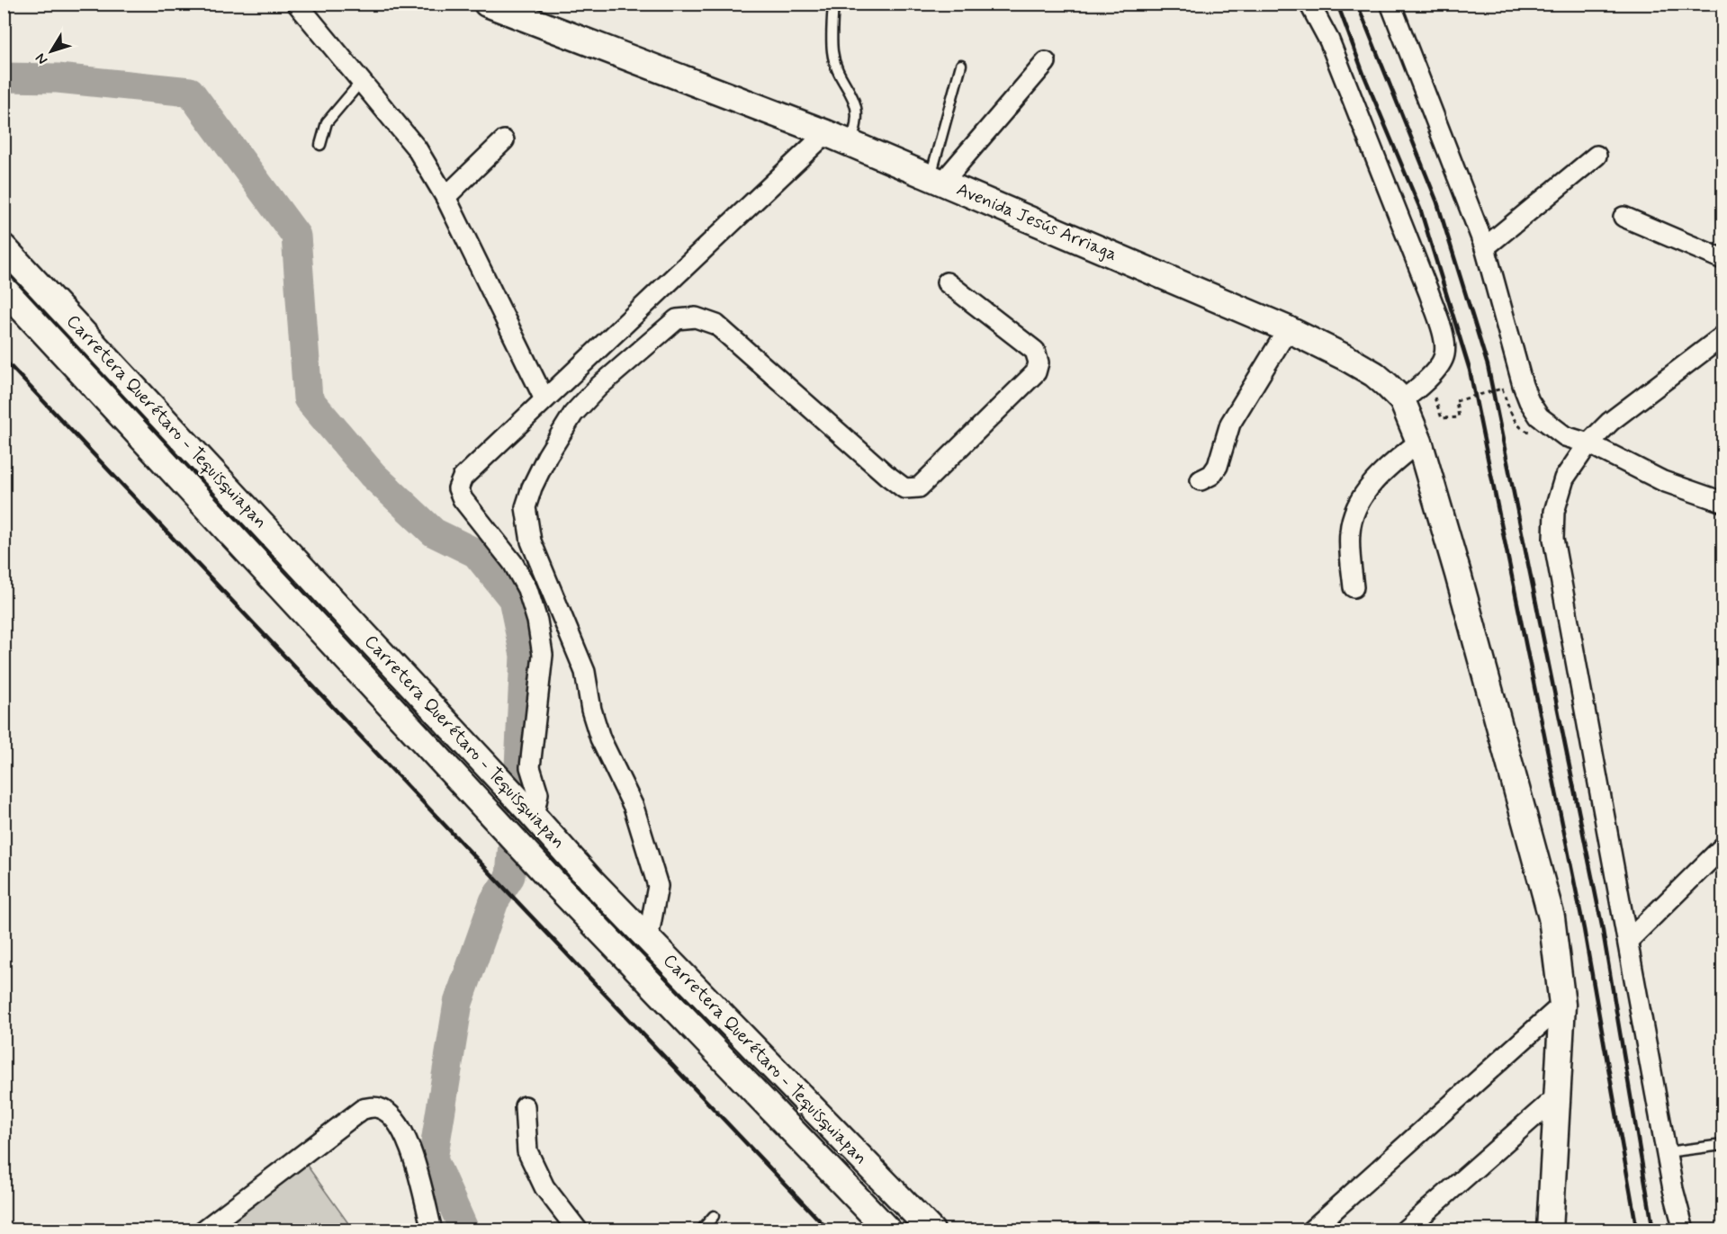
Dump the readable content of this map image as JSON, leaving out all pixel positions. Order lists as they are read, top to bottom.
{
  "streets": {
    "main road": ["Avenida Jesús Arriaga", "Carretera Querétaro - Tequisquiapan"]
  },
  "north": "bottom left"
}
